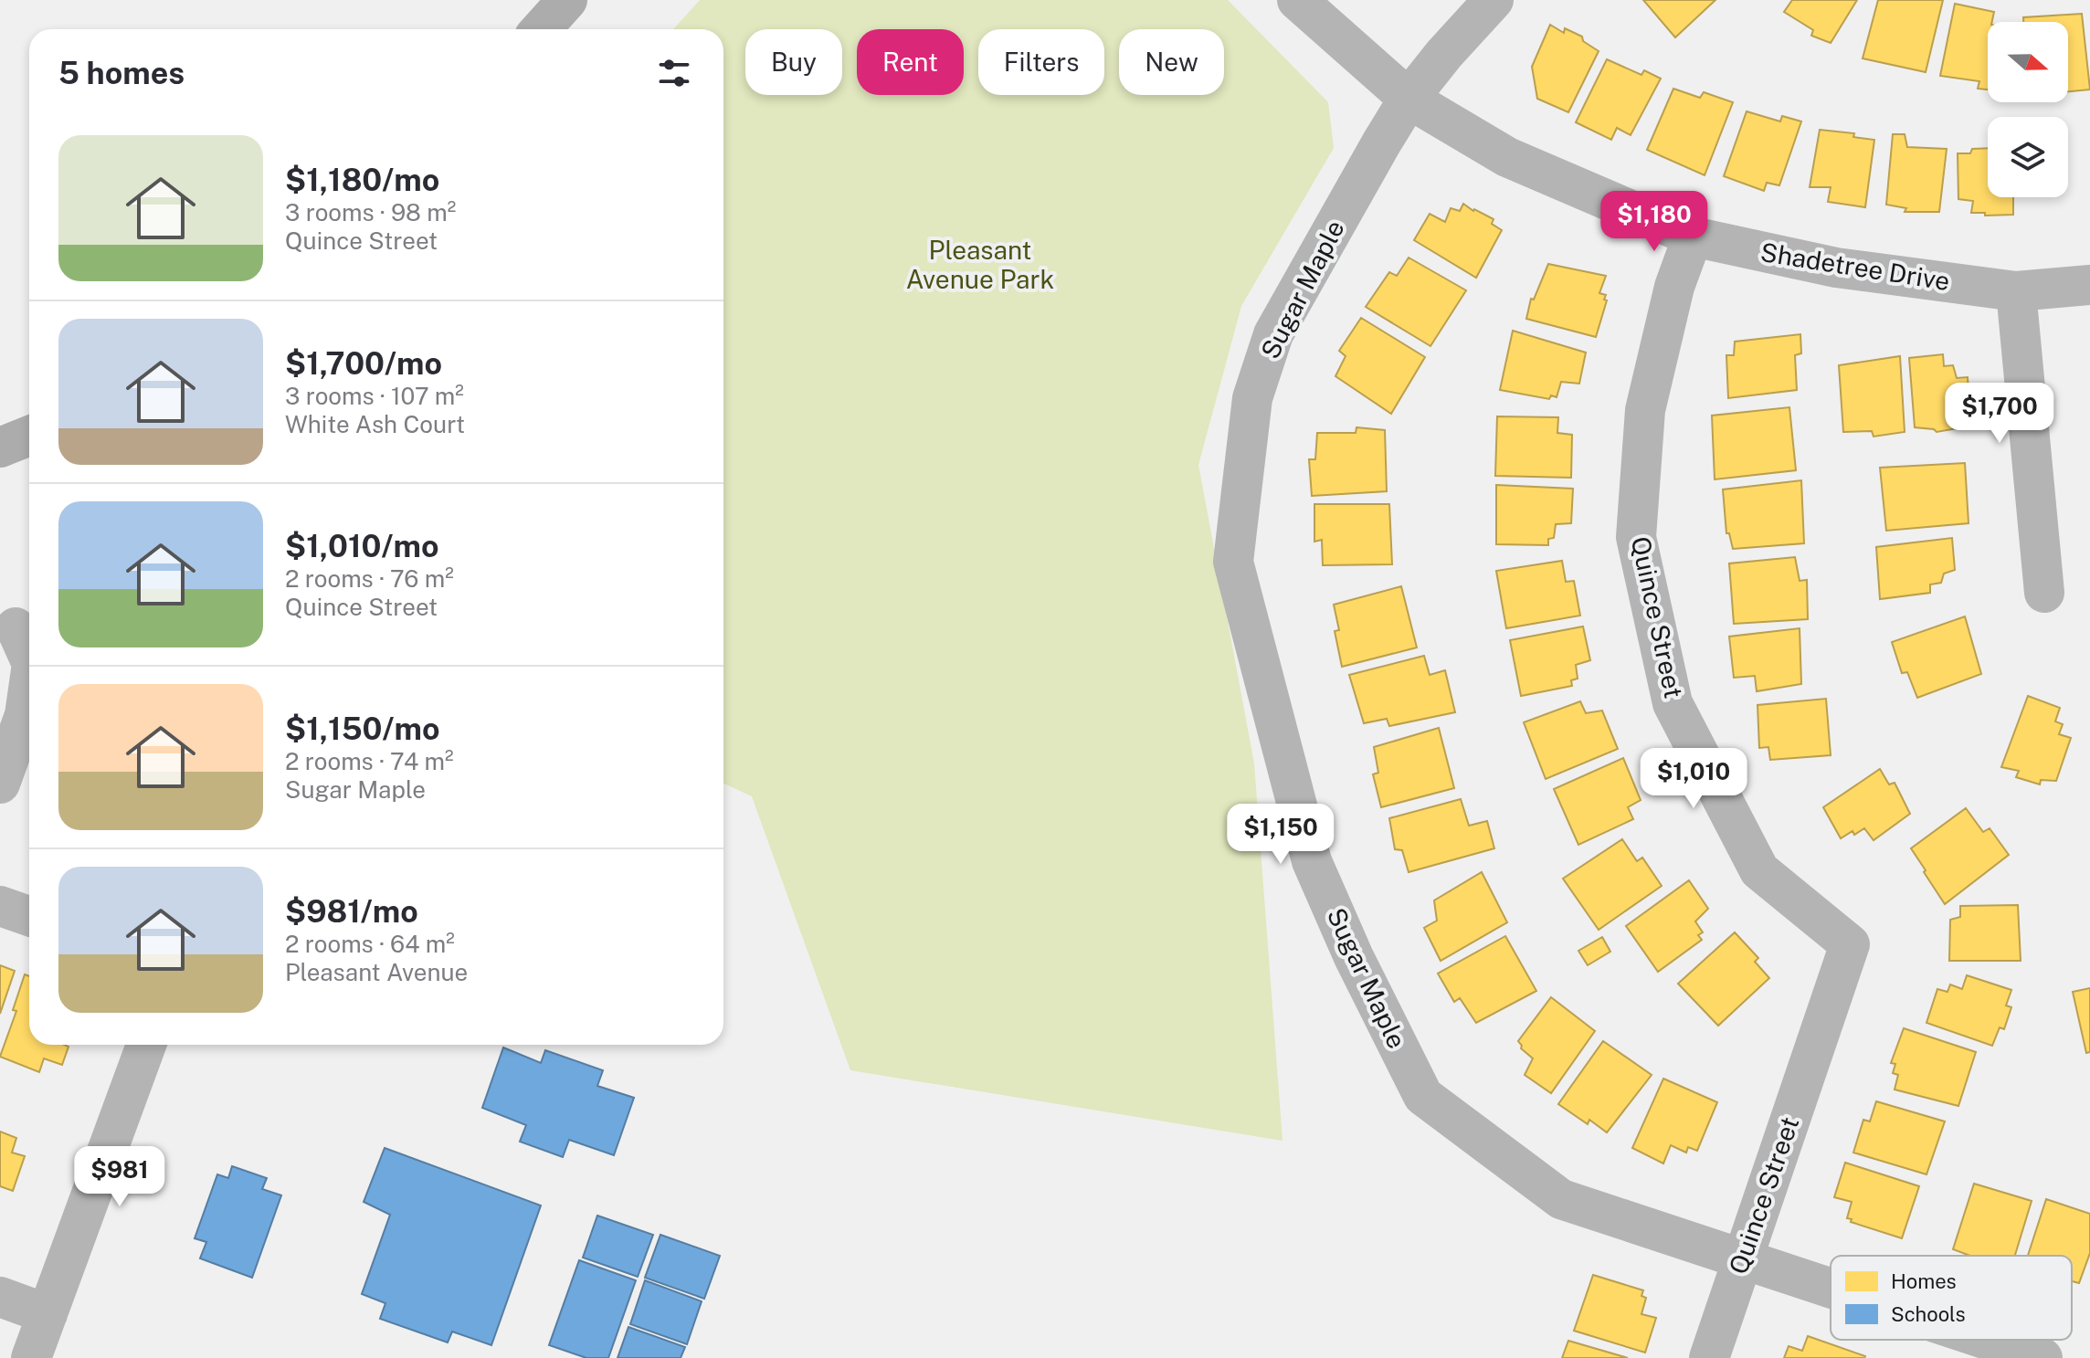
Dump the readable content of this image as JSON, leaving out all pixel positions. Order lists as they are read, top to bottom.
{
  "streets": {
    "street": ["Shadetree Drive", "Sugar Maple", "Quince Street"]
  },
  "crossings": [
    ["Shadetree Drive", "Sugar Maple"],
    ["Shadetree Drive", "Quince Street"],
    ["Sugar Maple", "Quince Street"]
  ],
  "parks": ["Pleasant Avenue Park"],
  "legend": ["Homes", "Schools"],
  "north": "right",
  "page": {
    "chip": [
      "Buy",
      "Rent",
      "Filters",
      "New"
    ],
    "heading": "5 homes",
    "list": [
      {
        "name": "$1,180/mo",
        "note": "3 rooms · 98 m² · Quince Street"
      },
      {
        "name": "$1,700/mo",
        "note": "3 rooms · 107 m² · White Ash Court"
      },
      {
        "name": "$1,010/mo",
        "note": "2 rooms · 76 m² · Quince Street"
      },
      {
        "name": "$1,150/mo",
        "note": "2 rooms · 74 m² · Sugar Maple"
      },
      {
        "name": "$981/mo",
        "note": "2 rooms · 64 m² · Pleasant Avenue"
      }
    ],
    "price": [
      "$1,180",
      "$1,700",
      "$1,010",
      "$1,150",
      "$981"
    ]
  }
}
